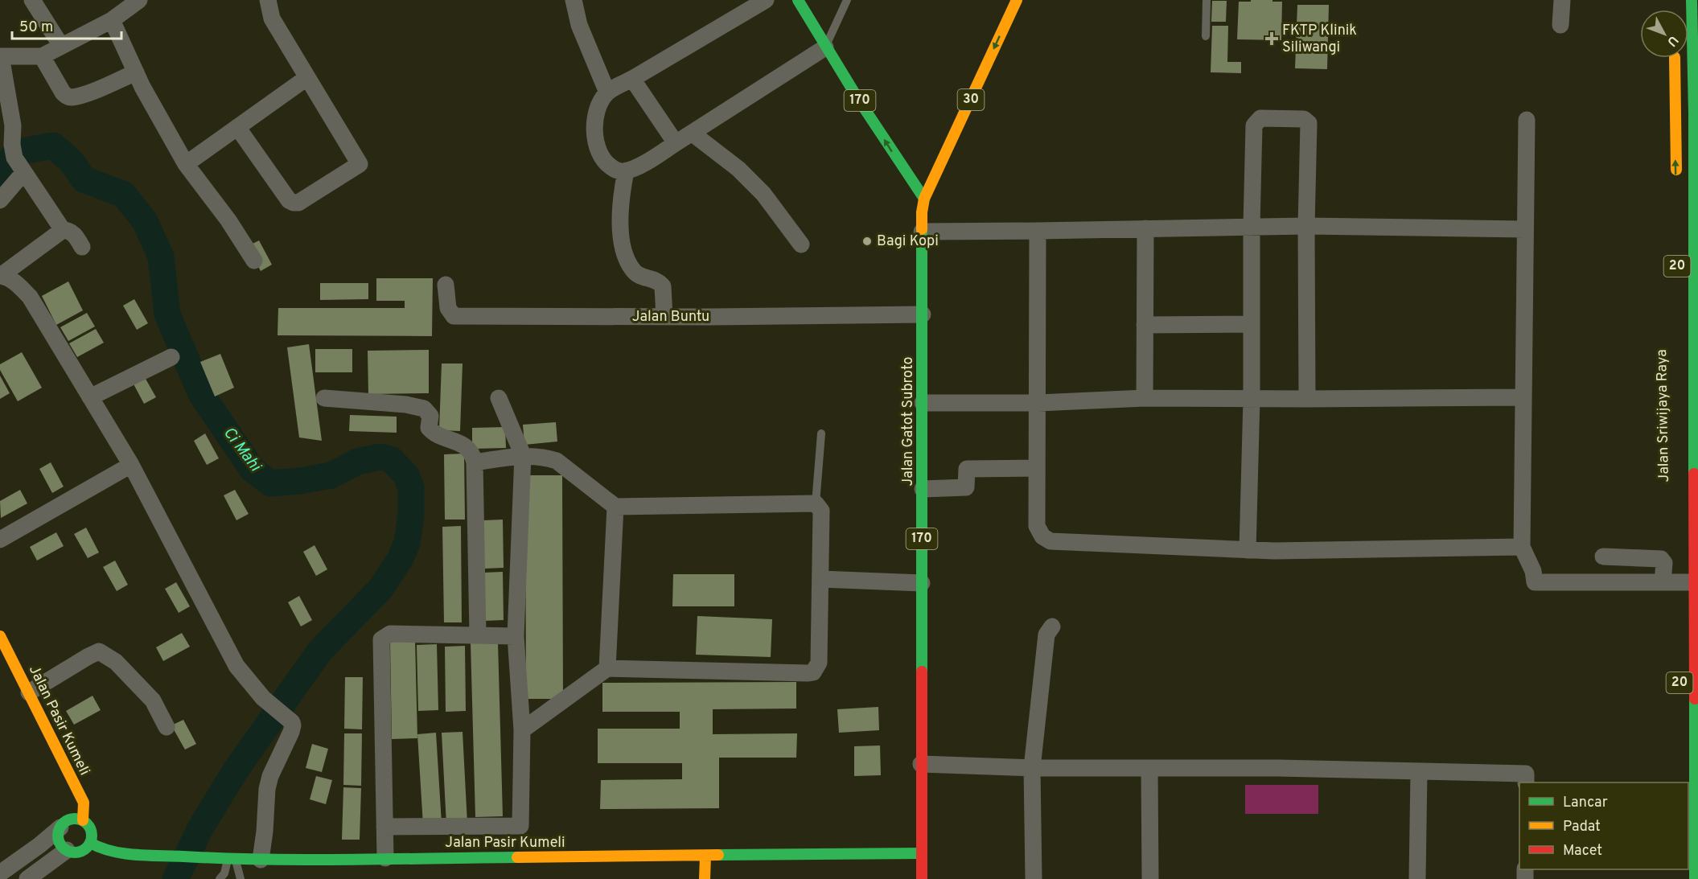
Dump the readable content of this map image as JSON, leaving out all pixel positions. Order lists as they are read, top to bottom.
{
  "streets": {
    "main road": [
      "30",
      "170",
      "20",
      "Jalan Sriwijaya Raya",
      "Jalan Gatot Subroto",
      "Jalan Pasir Kumeli"
    ],
    "street": ["Jalan Buntu"]
  },
  "crossings": [
    ["30", "170"],
    ["30", "Jalan Gatot Subroto"],
    ["170", "Jalan Gatot Subroto"],
    ["Jalan Buntu", "Jalan Gatot Subroto"],
    ["Jalan Gatot Subroto", "Jalan Pasir Kumeli"]
  ],
  "water": ["Ci Mahi"],
  "places": {
    "health": ["FKTP Klinik Siliwangi"],
    "other": ["Bagi Kopi"]
  },
  "legend": ["Lancar", "Padat", "Macet"],
  "scale_bar": "50 m",
  "north": "bottom right"
}
